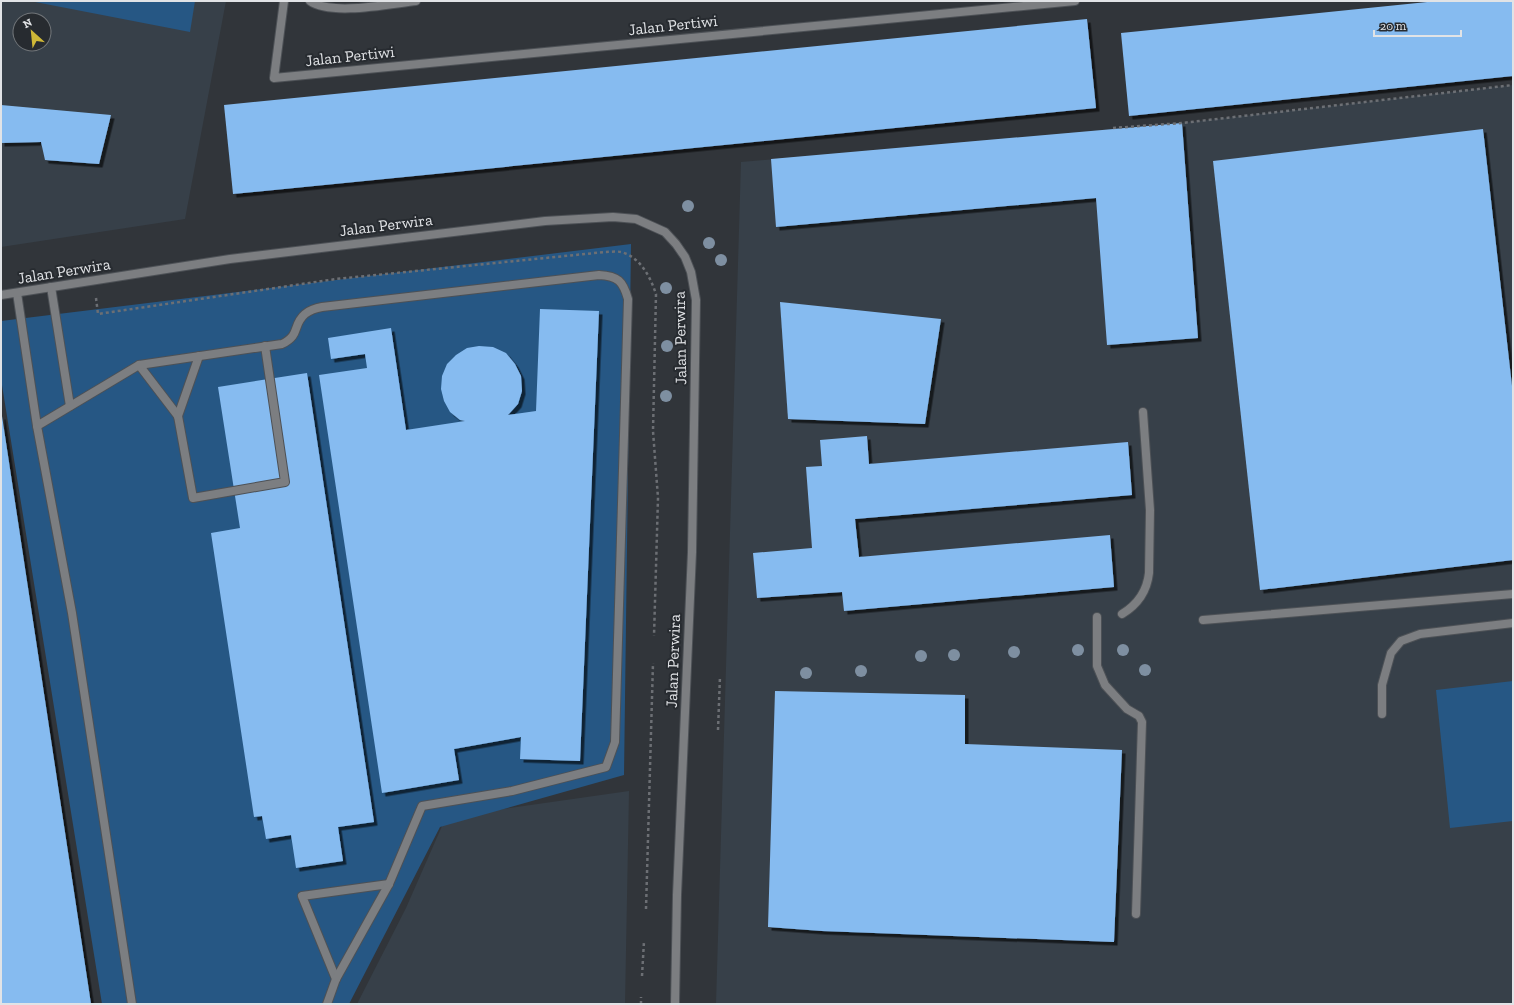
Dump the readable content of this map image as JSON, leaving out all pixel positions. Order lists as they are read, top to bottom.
{
  "streets": {
    "street": ["Jalan Pertiwi", "Jalan Perwira"]
  },
  "scale_bar": "20 m",
  "north": "top left"
}
